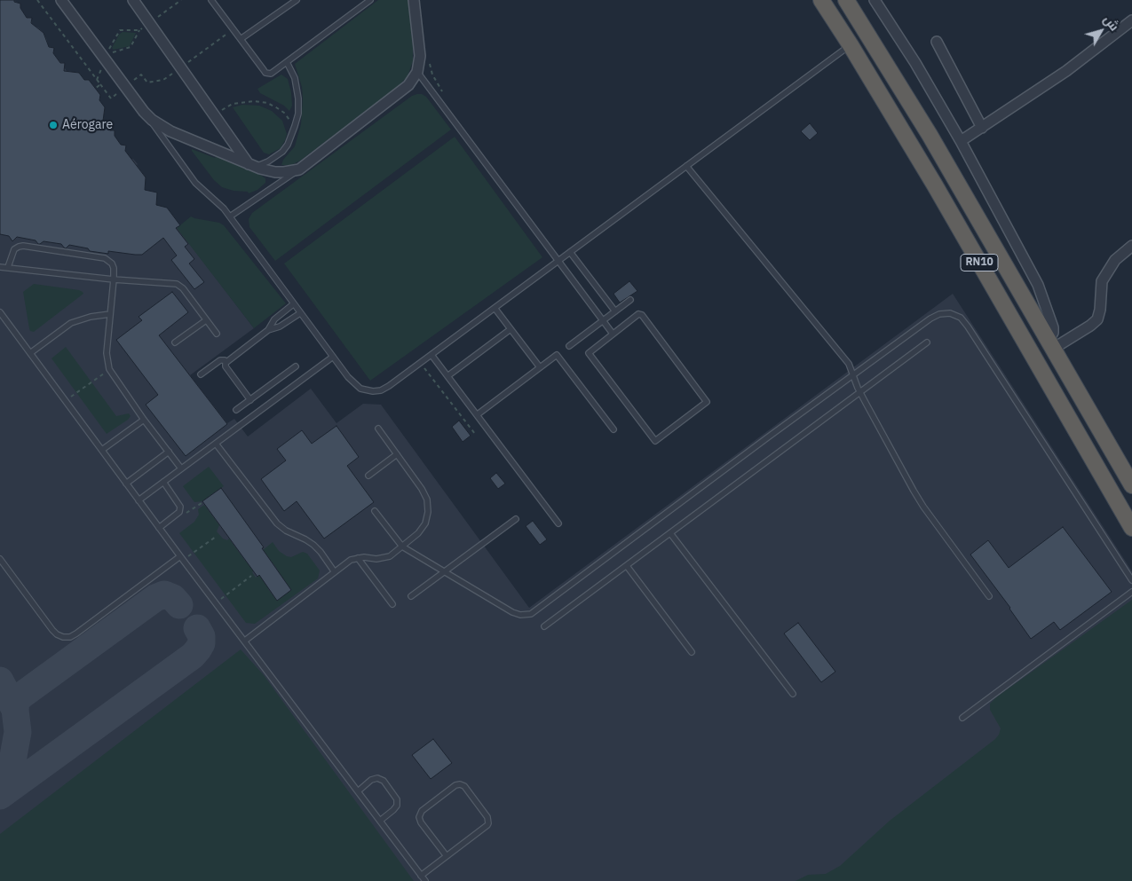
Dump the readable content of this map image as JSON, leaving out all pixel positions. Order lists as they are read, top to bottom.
{
  "streets": {
    "highway": ["RN10"]
  },
  "places": ["Aérogare"],
  "north": "top right"
}
